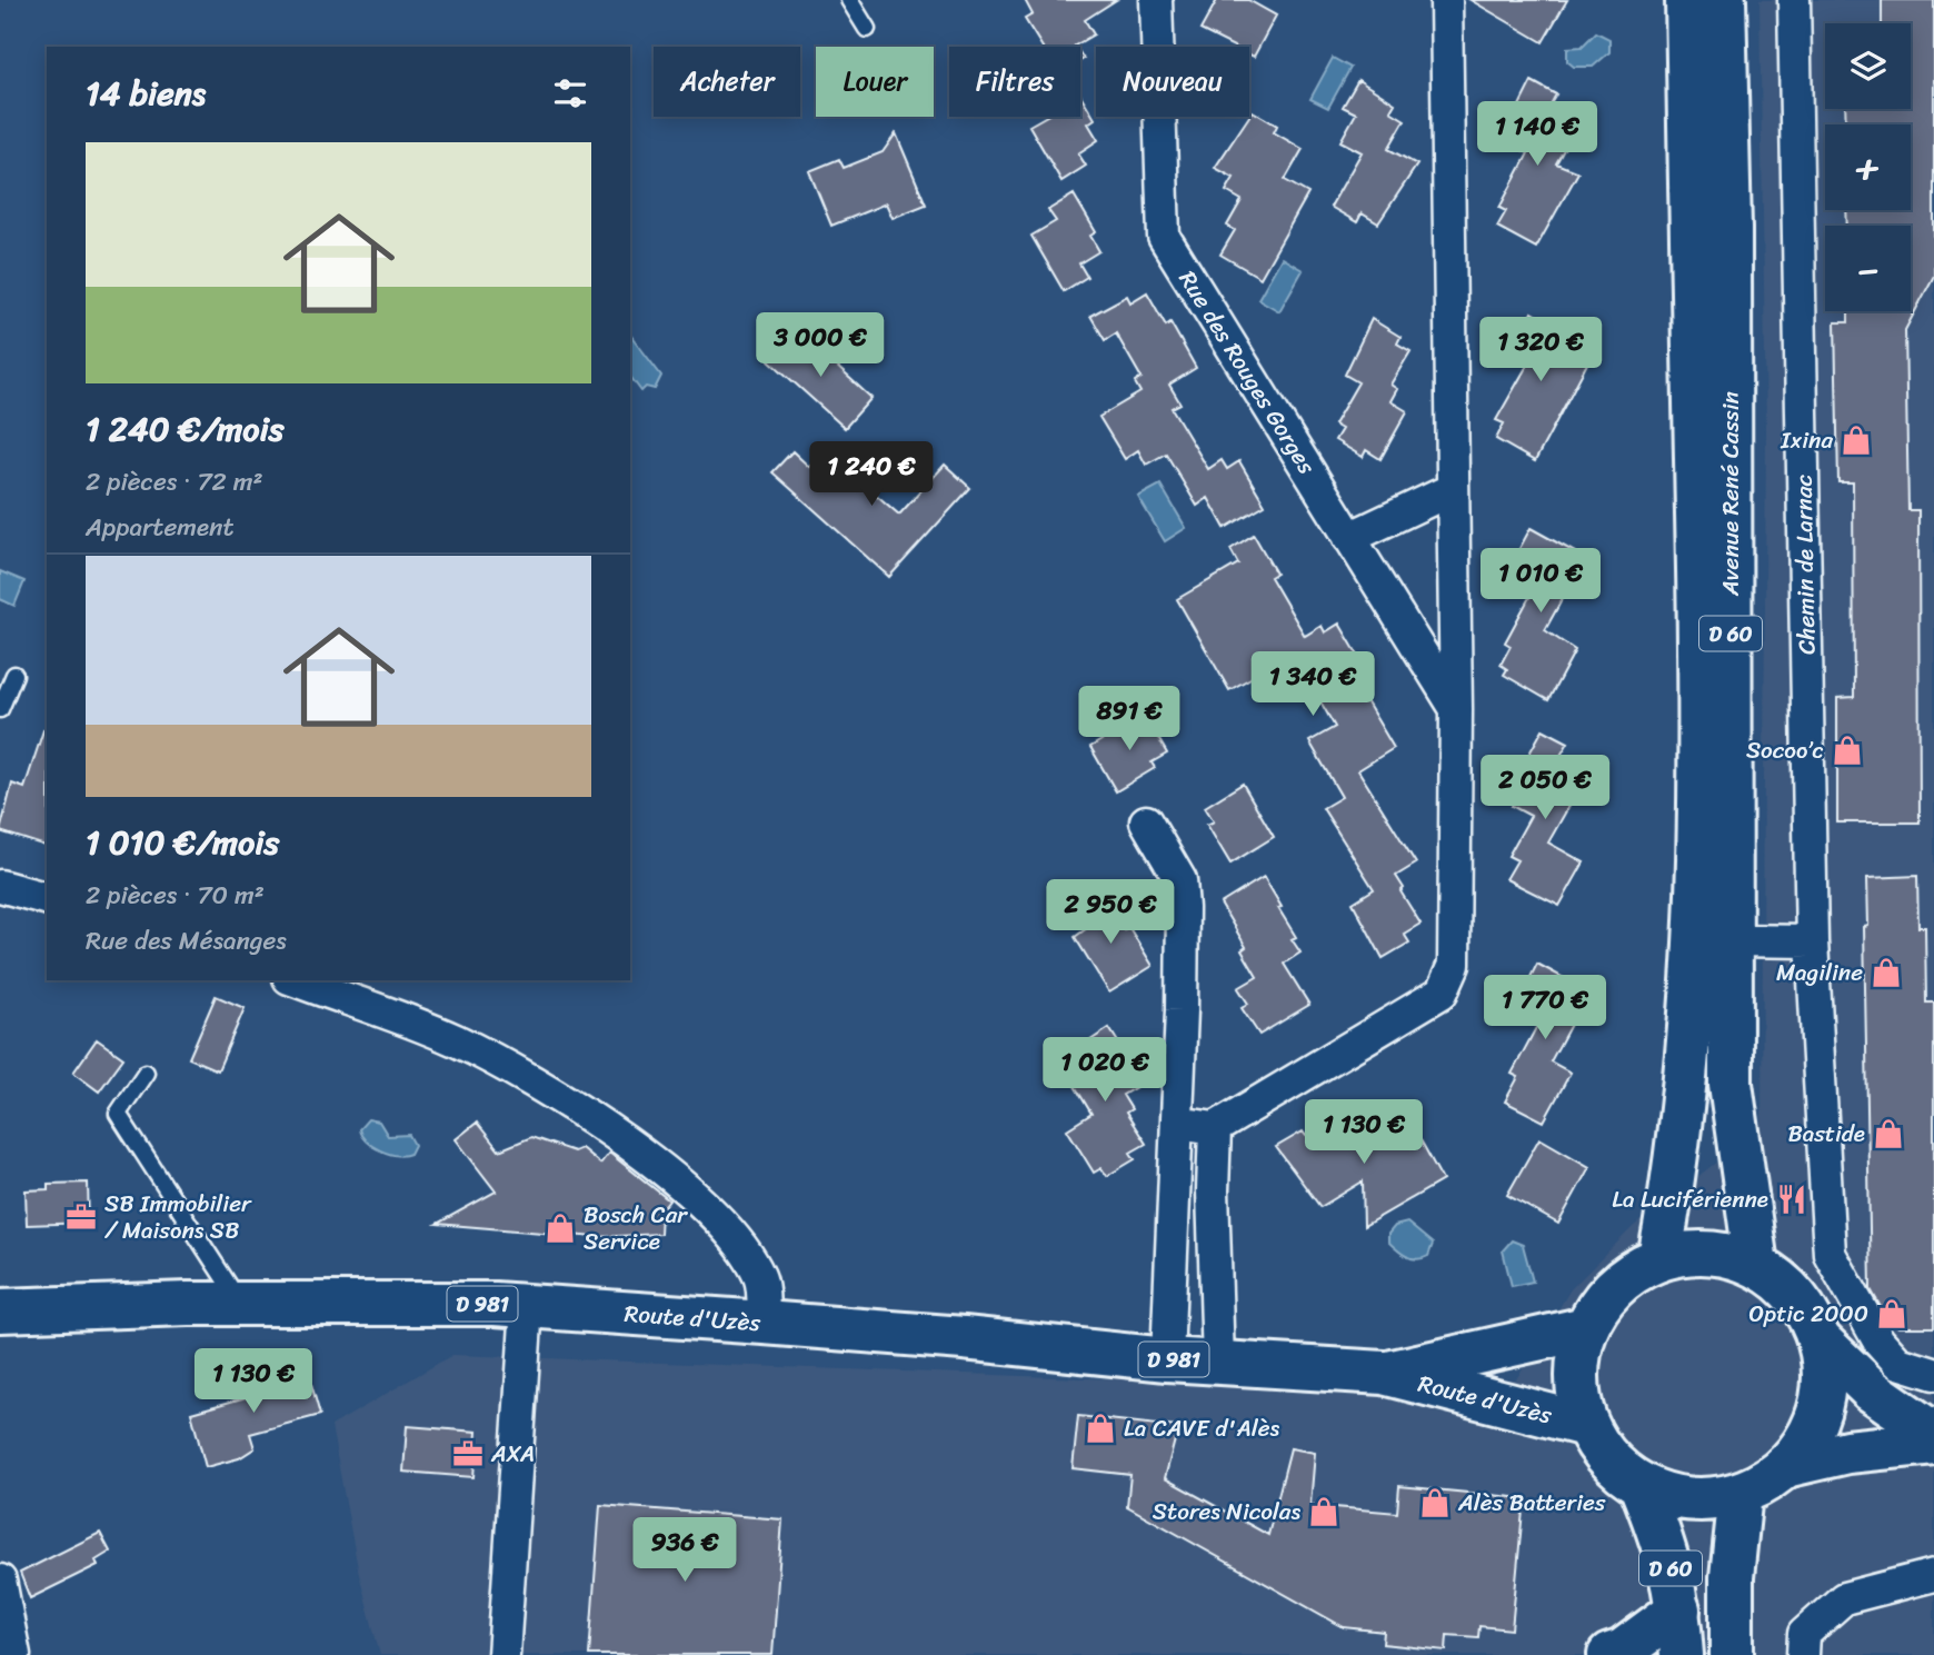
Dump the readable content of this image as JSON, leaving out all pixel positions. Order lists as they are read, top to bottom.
{
  "streets": {
    "main road": [
      "Avenue René Cassin",
      "D 60",
      "D 981",
      "Route d'Uzès"
    ],
    "street": ["Rue des Rouges Gorges", "Chemin de Larnac"]
  },
  "crossings": [
    ["Avenue René Cassin", "D 60"],
    ["Avenue René Cassin", "Route d'Uzès"],
    ["D 60", "Route d'Uzès"]
  ],
  "places": {
    "shop": [
      "Ixina",
      "Socoo’c",
      "Magiline",
      "Bastide",
      "Bosch Car Service",
      "Optic 2000",
      "La CAVE d'Alès",
      "Alès Batteries",
      "Stores Nicolas"
    ],
    "restaurant": ["La Luciférienne"],
    "office": ["SB Immobilier / Maisons SB", "AXA"]
  },
  "page": {
    "map_buttons": ["+", "−"],
    "chip": [
      "Acheter",
      "Louer",
      "Filtres",
      "Nouveau"
    ],
    "heading": "14 biens",
    "price": [
      "1 140 €",
      "3 000 €",
      "1 320 €",
      "1 240 €",
      "1 010 €",
      "1 340 €",
      "891 €",
      "2 050 €",
      "2 950 €",
      "1 770 €",
      "1 020 €",
      "1 130 €",
      "1 130 €",
      "936 €"
    ],
    "list": [
      {
        "name": "1 240 €/mois",
        "note": "2 pièces · 72 m² · Appartement"
      },
      {
        "name": "1 010 €/mois",
        "note": "2 pièces · 70 m² · Rue des Mésanges"
      }
    ]
  }
}
